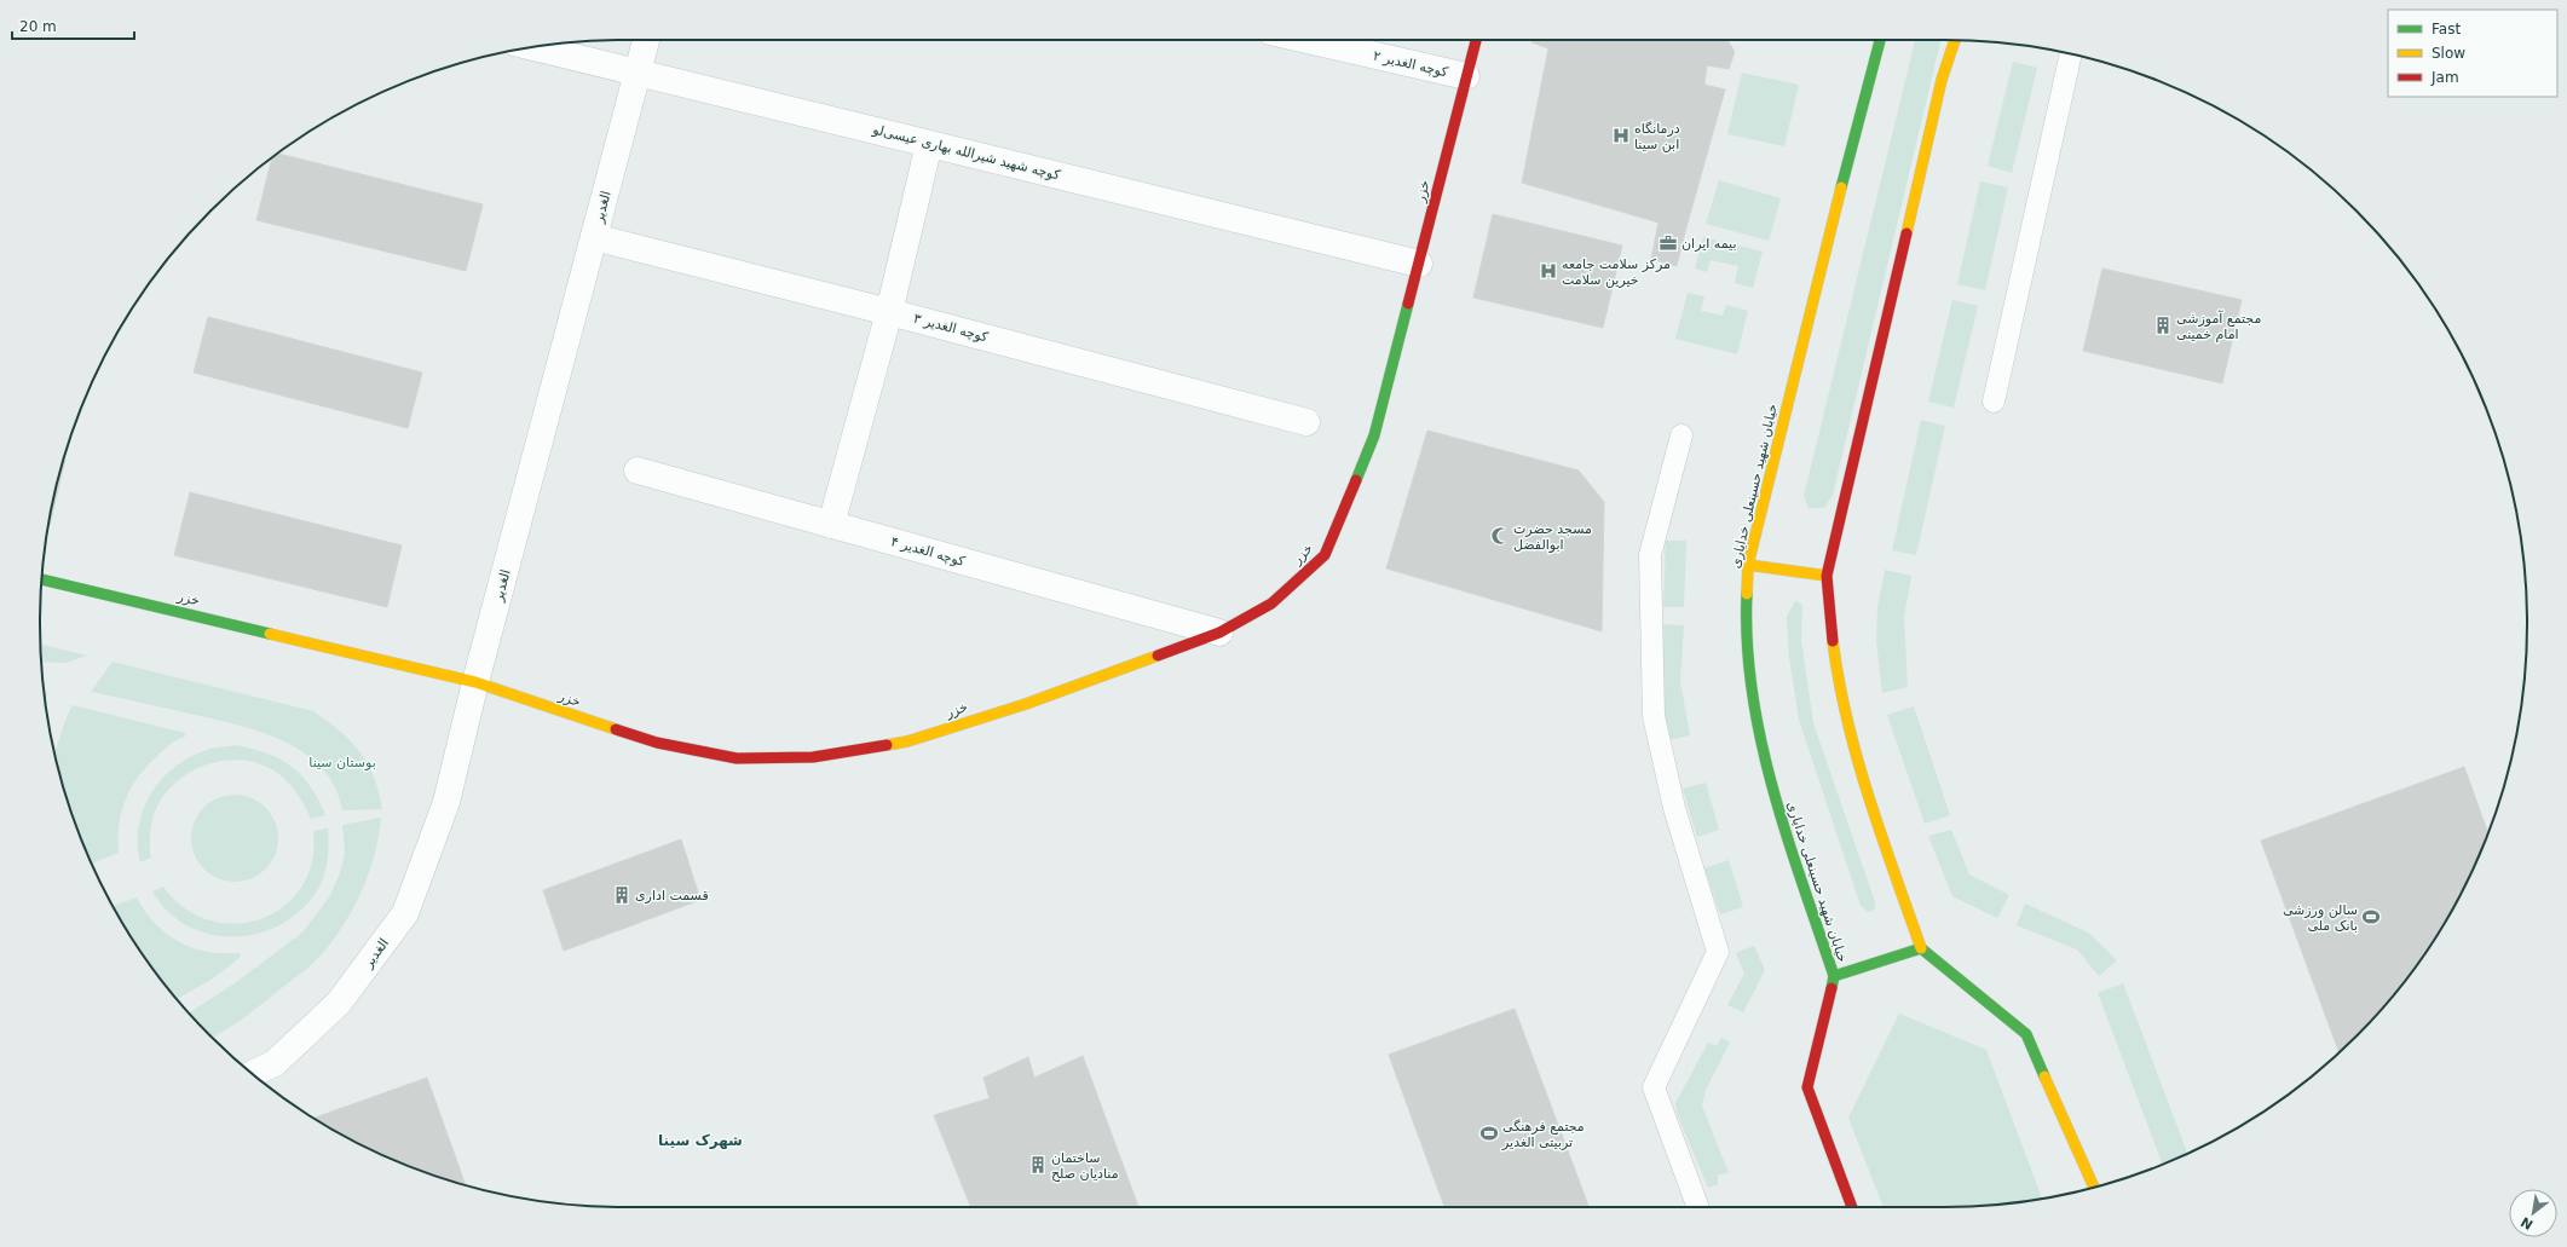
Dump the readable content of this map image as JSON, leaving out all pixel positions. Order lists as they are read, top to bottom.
{
  "streets": {
    "street": [
      "کوچه الغدیر ۲",
      "کوچه شهید شیرالله بهاری عیسی‌لو",
      "خزر",
      "الغدیر",
      "کوچه الغدیر ۳",
      "خیابان شهید حسینعلی خدایاری",
      "کوچه الغدیر ۴"
    ]
  },
  "crossings": [
    ["کوچه الغدیر ۲", "خزر"],
    ["کوچه شهید شیرالله بهاری عیسی‌لو", "خزر"],
    ["کوچه شهید شیرالله بهاری عیسی‌لو", "الغدیر"],
    ["خزر", "الغدیر"],
    ["خزر", "کوچه الغدیر ۴"],
    ["الغدیر", "کوچه الغدیر ۳"]
  ],
  "districts": ["شهرک سینا"],
  "parks": ["بوستان سینا"],
  "places": {
    "hospital": ["درمانگاه ابن سینا", "مرکز سلامت جامعه خیرین سلامت"],
    "office": ["بیمه ایران"],
    "building": ["مجتمع آموزشی امام خمینی", "قسمت اداری", "ساختمان منادیان صلح"],
    "mosque": ["مسجد حضرت ابوالفضل"],
    "sports": ["سالن ورزشی بانک ملی", "مجتمع فرهنگی تربیتی الغدیر"]
  },
  "legend": ["Fast", "Slow", "Jam"],
  "scale_bar": "20 m",
  "north": "bottom left"
}
